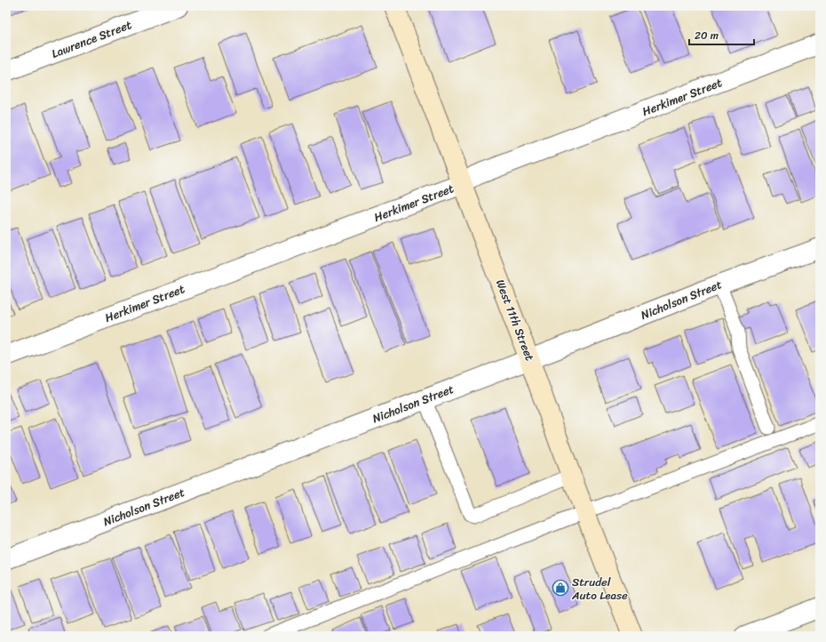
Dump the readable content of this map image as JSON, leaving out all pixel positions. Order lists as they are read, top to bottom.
{
  "streets": {
    "main road": ["West 11th Street"],
    "street": ["Lawrence Street", "Herkimer Street", "Nicholson Street"]
  },
  "crossings": [
    ["Herkimer Street", "West 11th Street"],
    ["Nicholson Street", "West 11th Street"]
  ],
  "places": {
    "shop": ["Strudel Auto Lease"]
  },
  "scale_bar": "20 m"
}
